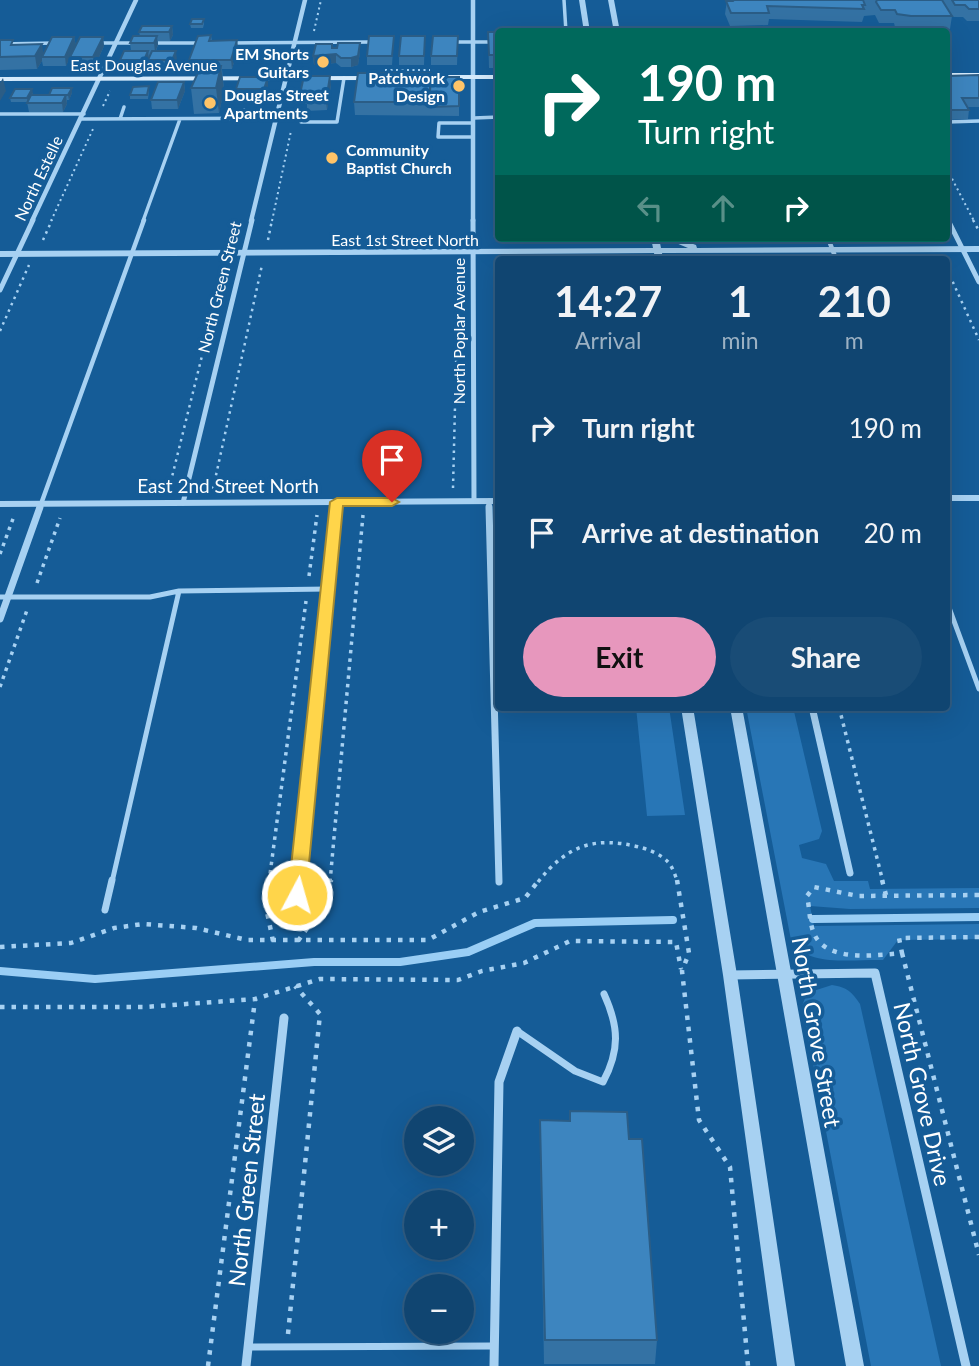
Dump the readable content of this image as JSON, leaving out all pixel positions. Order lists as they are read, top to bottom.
{
  "streets": {
    "main road": ["East Douglas Avenue"],
    "street": [
      "North Estelle",
      "East 1st Street North",
      "North Green Street",
      "North Poplar Avenue",
      "East 2nd Street North",
      "North Grove Street",
      "North Grove Drive"
    ]
  },
  "crossings": [
    ["East Douglas Avenue", "North Estelle"],
    ["East Douglas Avenue", "North Green Street"],
    ["North Estelle", "East 1st Street North"],
    ["East 1st Street North", "North Green Street"],
    ["East 1st Street North", "North Poplar Avenue"],
    ["North Green Street", "East 2nd Street North"],
    ["North Poplar Avenue", "East 2nd Street North"],
    ["North Grove Street", "North Grove Drive"]
  ],
  "places": [
    "EM Shorts Guitars",
    "Patchwork Design",
    "Douglas Street Apartments",
    "Community Baptist Church"
  ],
  "page": {
    "turn": ["190 m", "Turn right"],
    "eta": [
      "14:27",
      "Arrival",
      "1",
      "min",
      "210",
      "m"
    ],
    "list": [
      {
        "name": "Turn right",
        "value": "190 m"
      },
      {
        "name": "Arrive at destination",
        "value": "20 m"
      }
    ],
    "buttons": ["Exit", "Share"],
    "map_buttons": ["+", "−"]
  }
}
